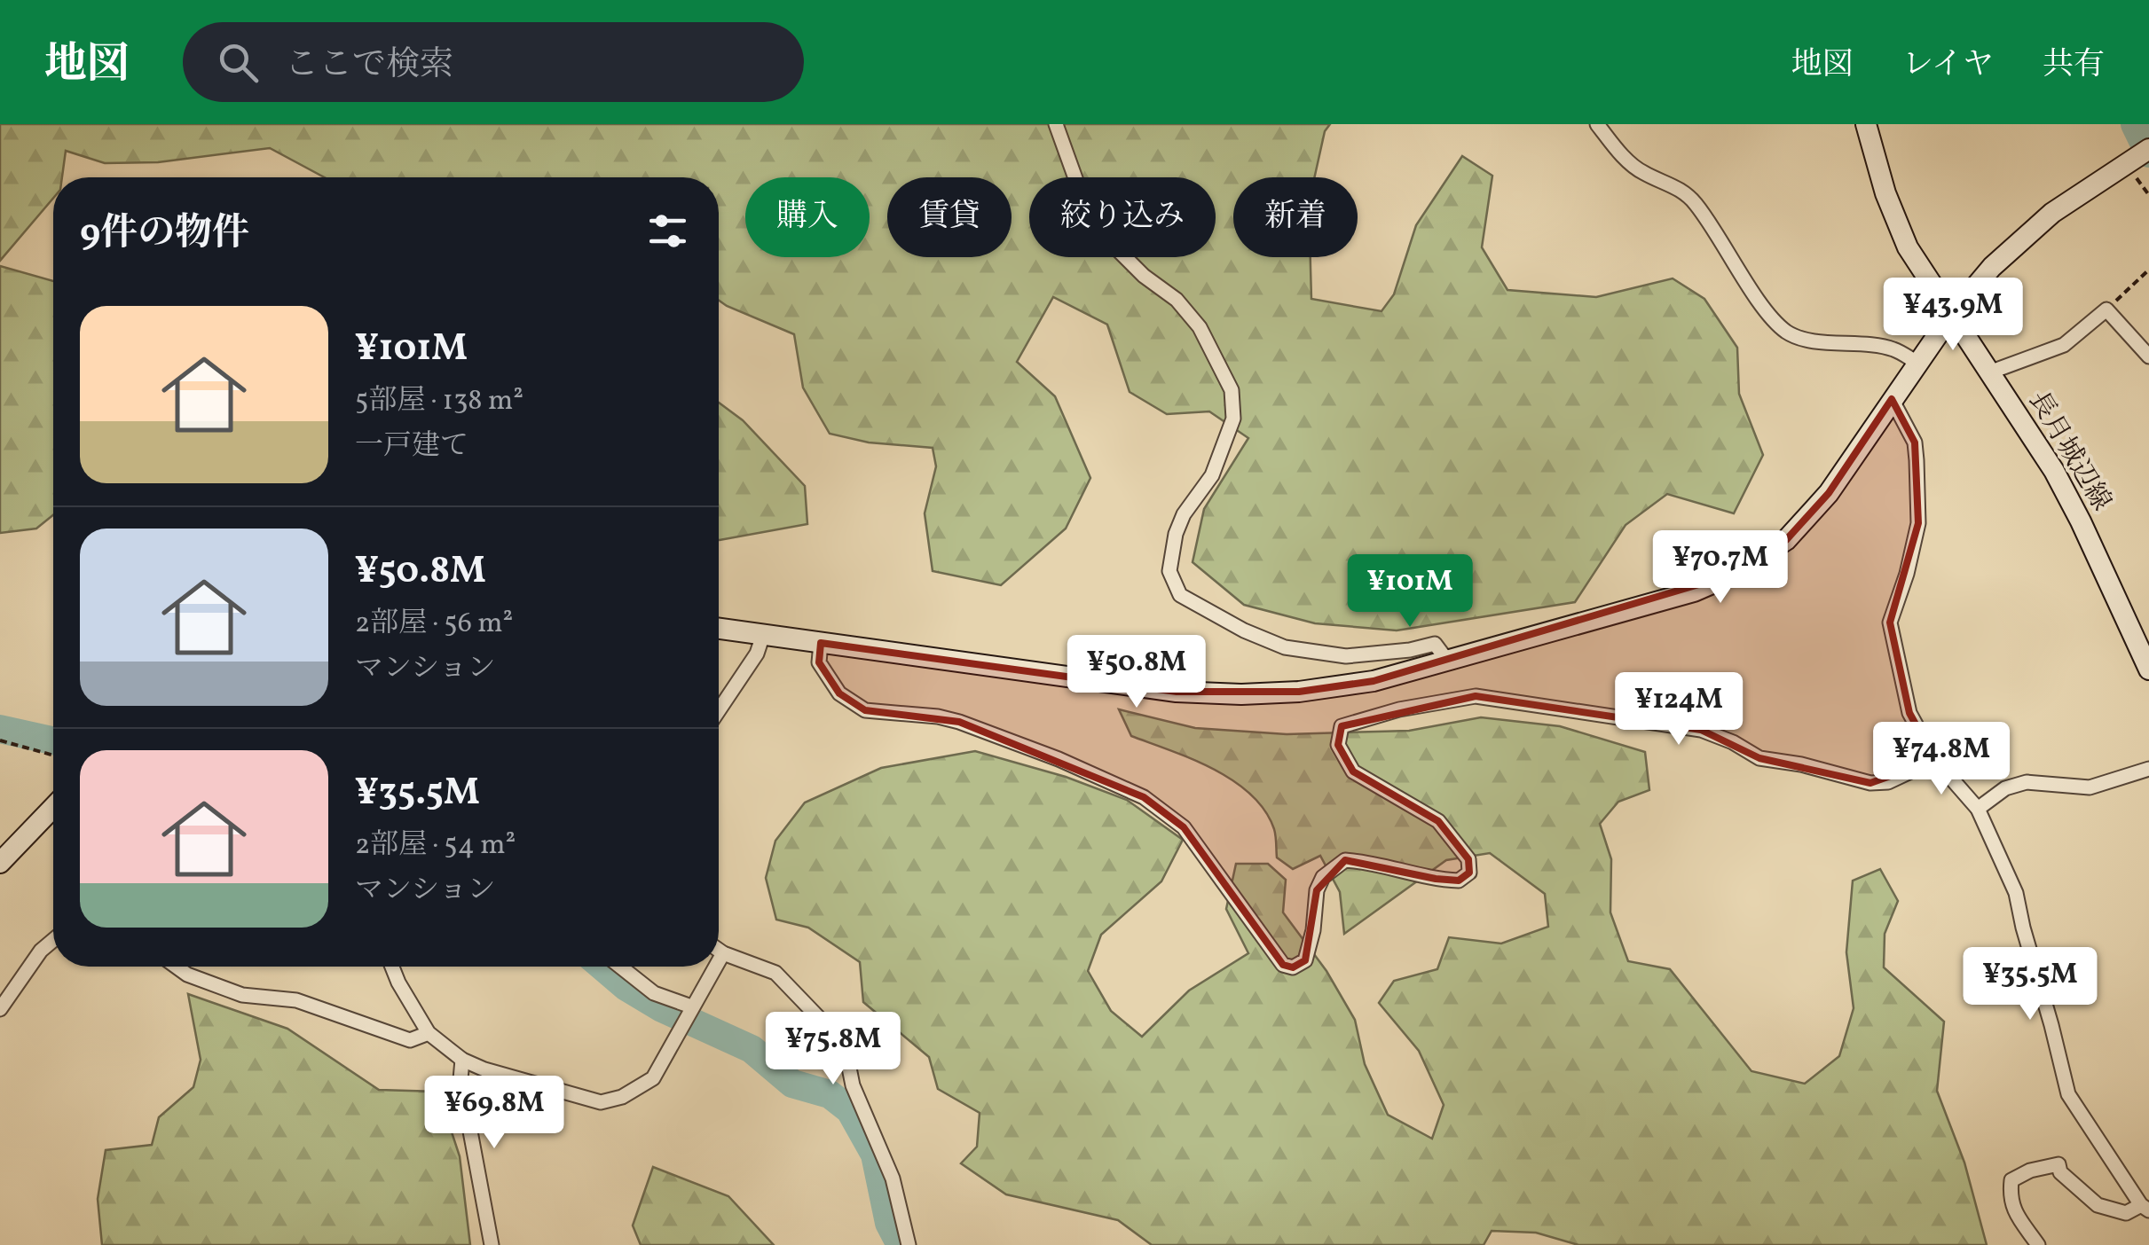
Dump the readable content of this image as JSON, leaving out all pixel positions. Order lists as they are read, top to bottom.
{
  "streets": {
    "street": ["長月城辺線"]
  },
  "page": {
    "header": "地図",
    "search": "ここで検索",
    "nav": ["地図", "レイヤ", "共有"],
    "chip": [
      "購入",
      "賃貸",
      "絞り込み",
      "新着"
    ],
    "heading": "9件の物件",
    "price": [
      "¥43.9M",
      "¥70.7M",
      "¥101M",
      "¥50.8M",
      "¥124M",
      "¥74.8M",
      "¥35.5M",
      "¥75.8M",
      "¥69.8M"
    ],
    "list": [
      {
        "name": "¥101M",
        "note": "5部屋 · 138 m² · 一戸建て"
      },
      {
        "name": "¥50.8M",
        "note": "2部屋 · 56 m² · マンション"
      },
      {
        "name": "¥35.5M",
        "note": "2部屋 · 54 m² · マンション"
      }
    ]
  }
}
